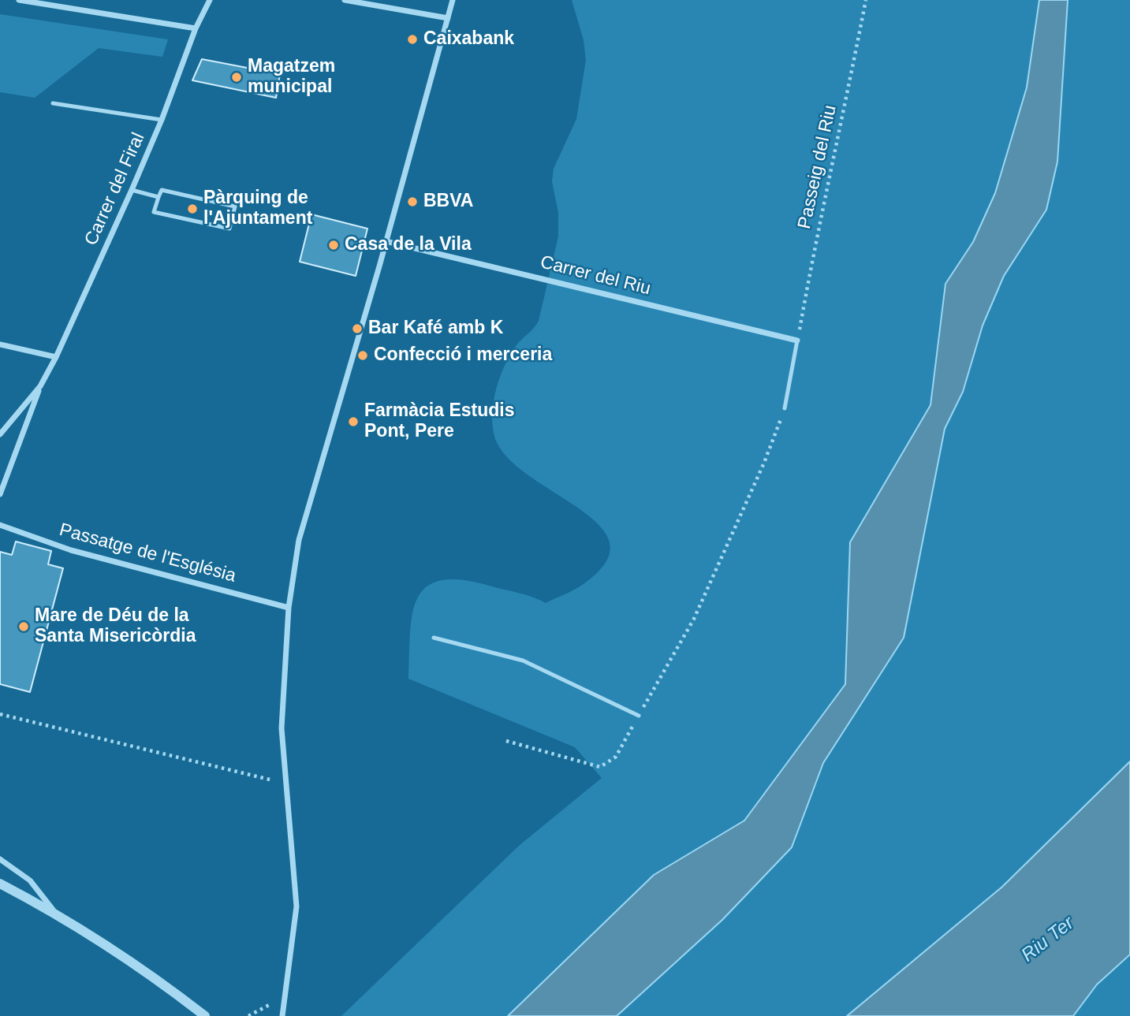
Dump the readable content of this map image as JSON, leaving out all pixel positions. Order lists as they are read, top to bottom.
{
  "streets": {
    "street": ["Carrer del Firal", "Carrer del Riu", "Passatge de l'Església"],
    "path": ["Passeig del Riu"]
  },
  "crossings": [
    ["Passeig del Riu", "Carrer del Riu"]
  ],
  "water": ["Riu Ter"],
  "places": [
    "Caixabank",
    "Magatzem municipal",
    "BBVA",
    "Pàrquing de l'Ajuntament",
    "Casa de la Vila",
    "Bar Kafé amb K",
    "Confecció i merceria",
    "Farmàcia Estudis Pont, Pere",
    "Mare de Déu de la Santa Misericòrdia"
  ]
}
